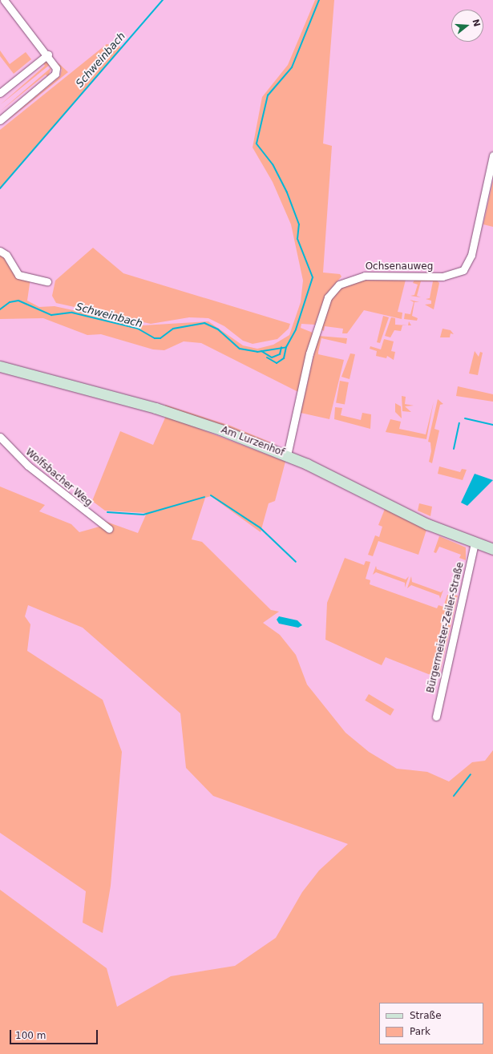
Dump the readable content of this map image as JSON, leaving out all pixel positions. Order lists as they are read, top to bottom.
{
  "streets": {
    "street": [
      "Ochsenauweg",
      "Am Lurzenhof",
      "Wolfsbacher Weg",
      "Bürgermeister-Zeiler-Straße"
    ]
  },
  "crossings": [
    ["Ochsenauweg", "Am Lurzenhof"],
    ["Am Lurzenhof", "Bürgermeister-Zeiler-Straße"]
  ],
  "water": ["Schweinbach"],
  "legend": ["Straße", "Park"],
  "scale_bar": "100 m",
  "north": "right"
}
